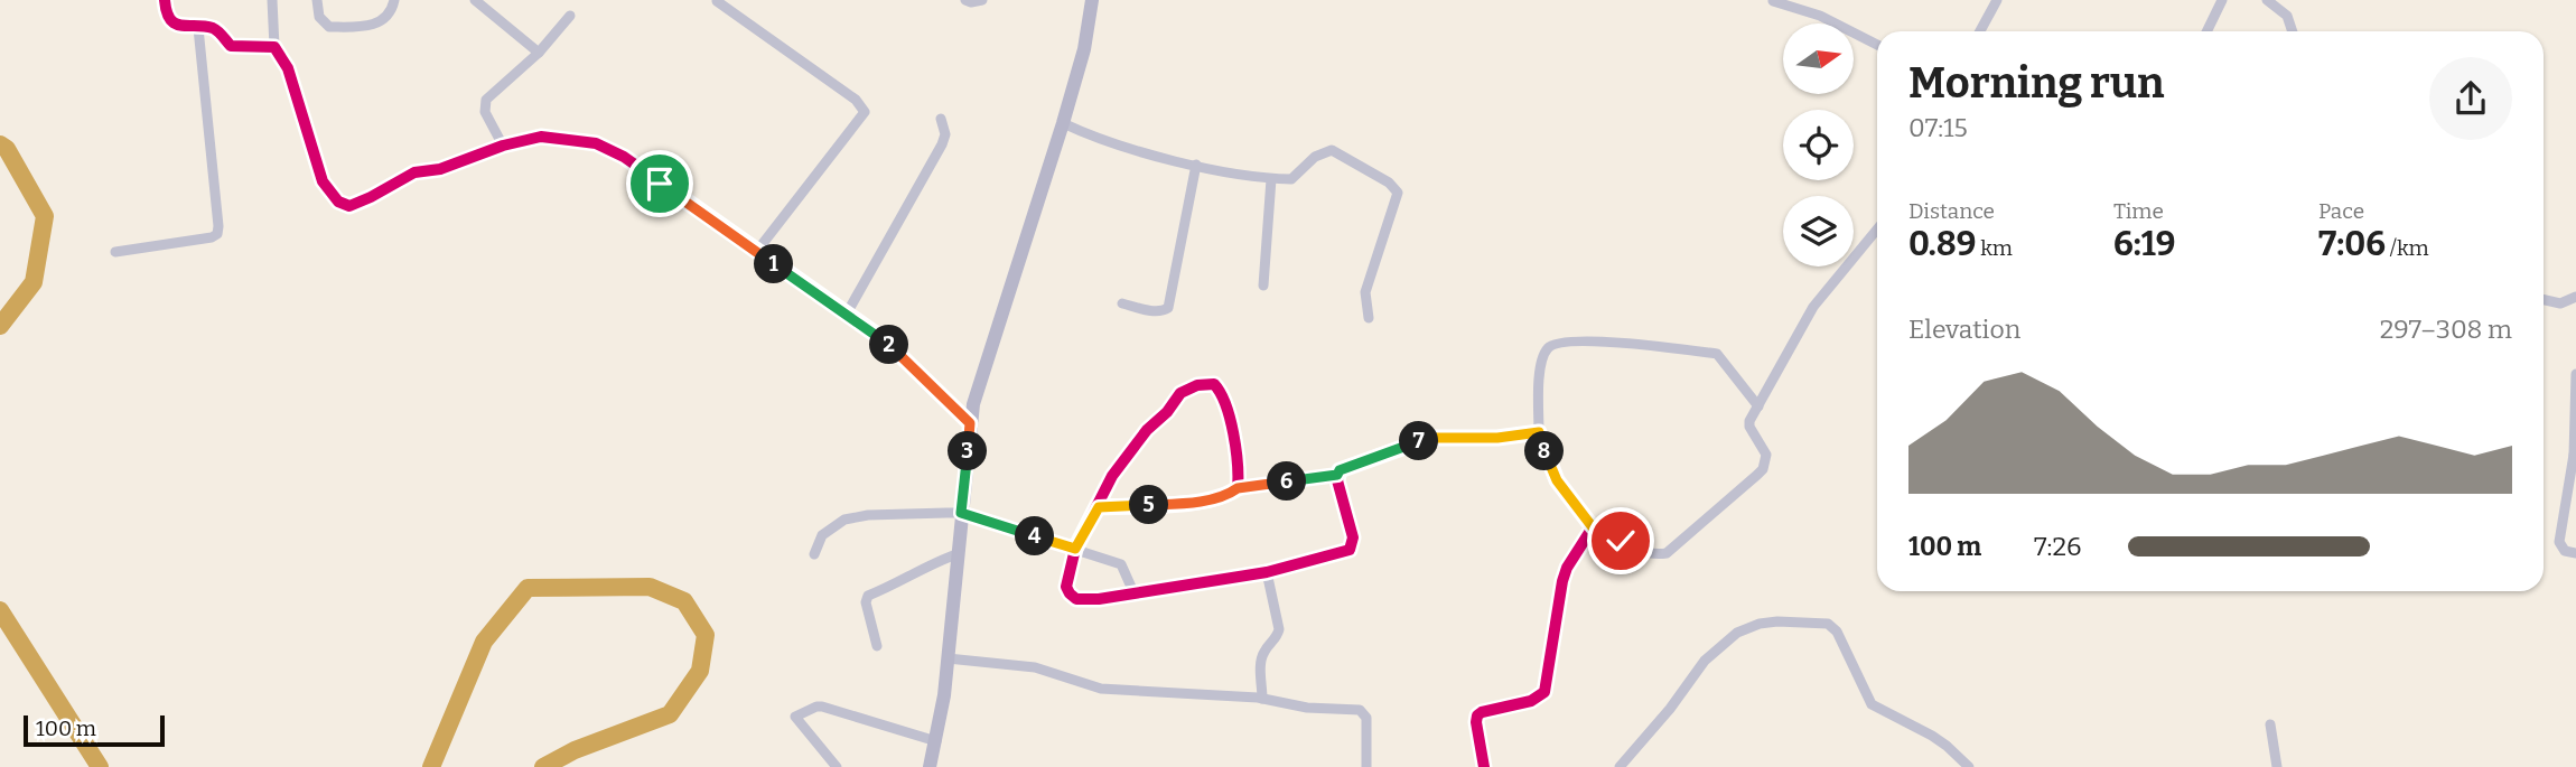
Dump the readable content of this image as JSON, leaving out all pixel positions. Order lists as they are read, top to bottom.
{
  "scale_bar": "100 m",
  "north": "right",
  "page": {
    "heading": ["Morning run", "07:15"],
    "stats": [
      ["Distance", "0.89 km"],
      ["Time", "6:19"],
      ["Pace", "7:06 /km"]
    ],
    "pins": [
      "1",
      "2",
      "7",
      "3",
      "8",
      "6",
      "5",
      "4"
    ],
    "chart": ["Elevation", "297–308 m"],
    "list": [
      {
        "name": "100 m",
        "note": "7:26"
      }
    ],
    "scale": "100 m"
  }
}
